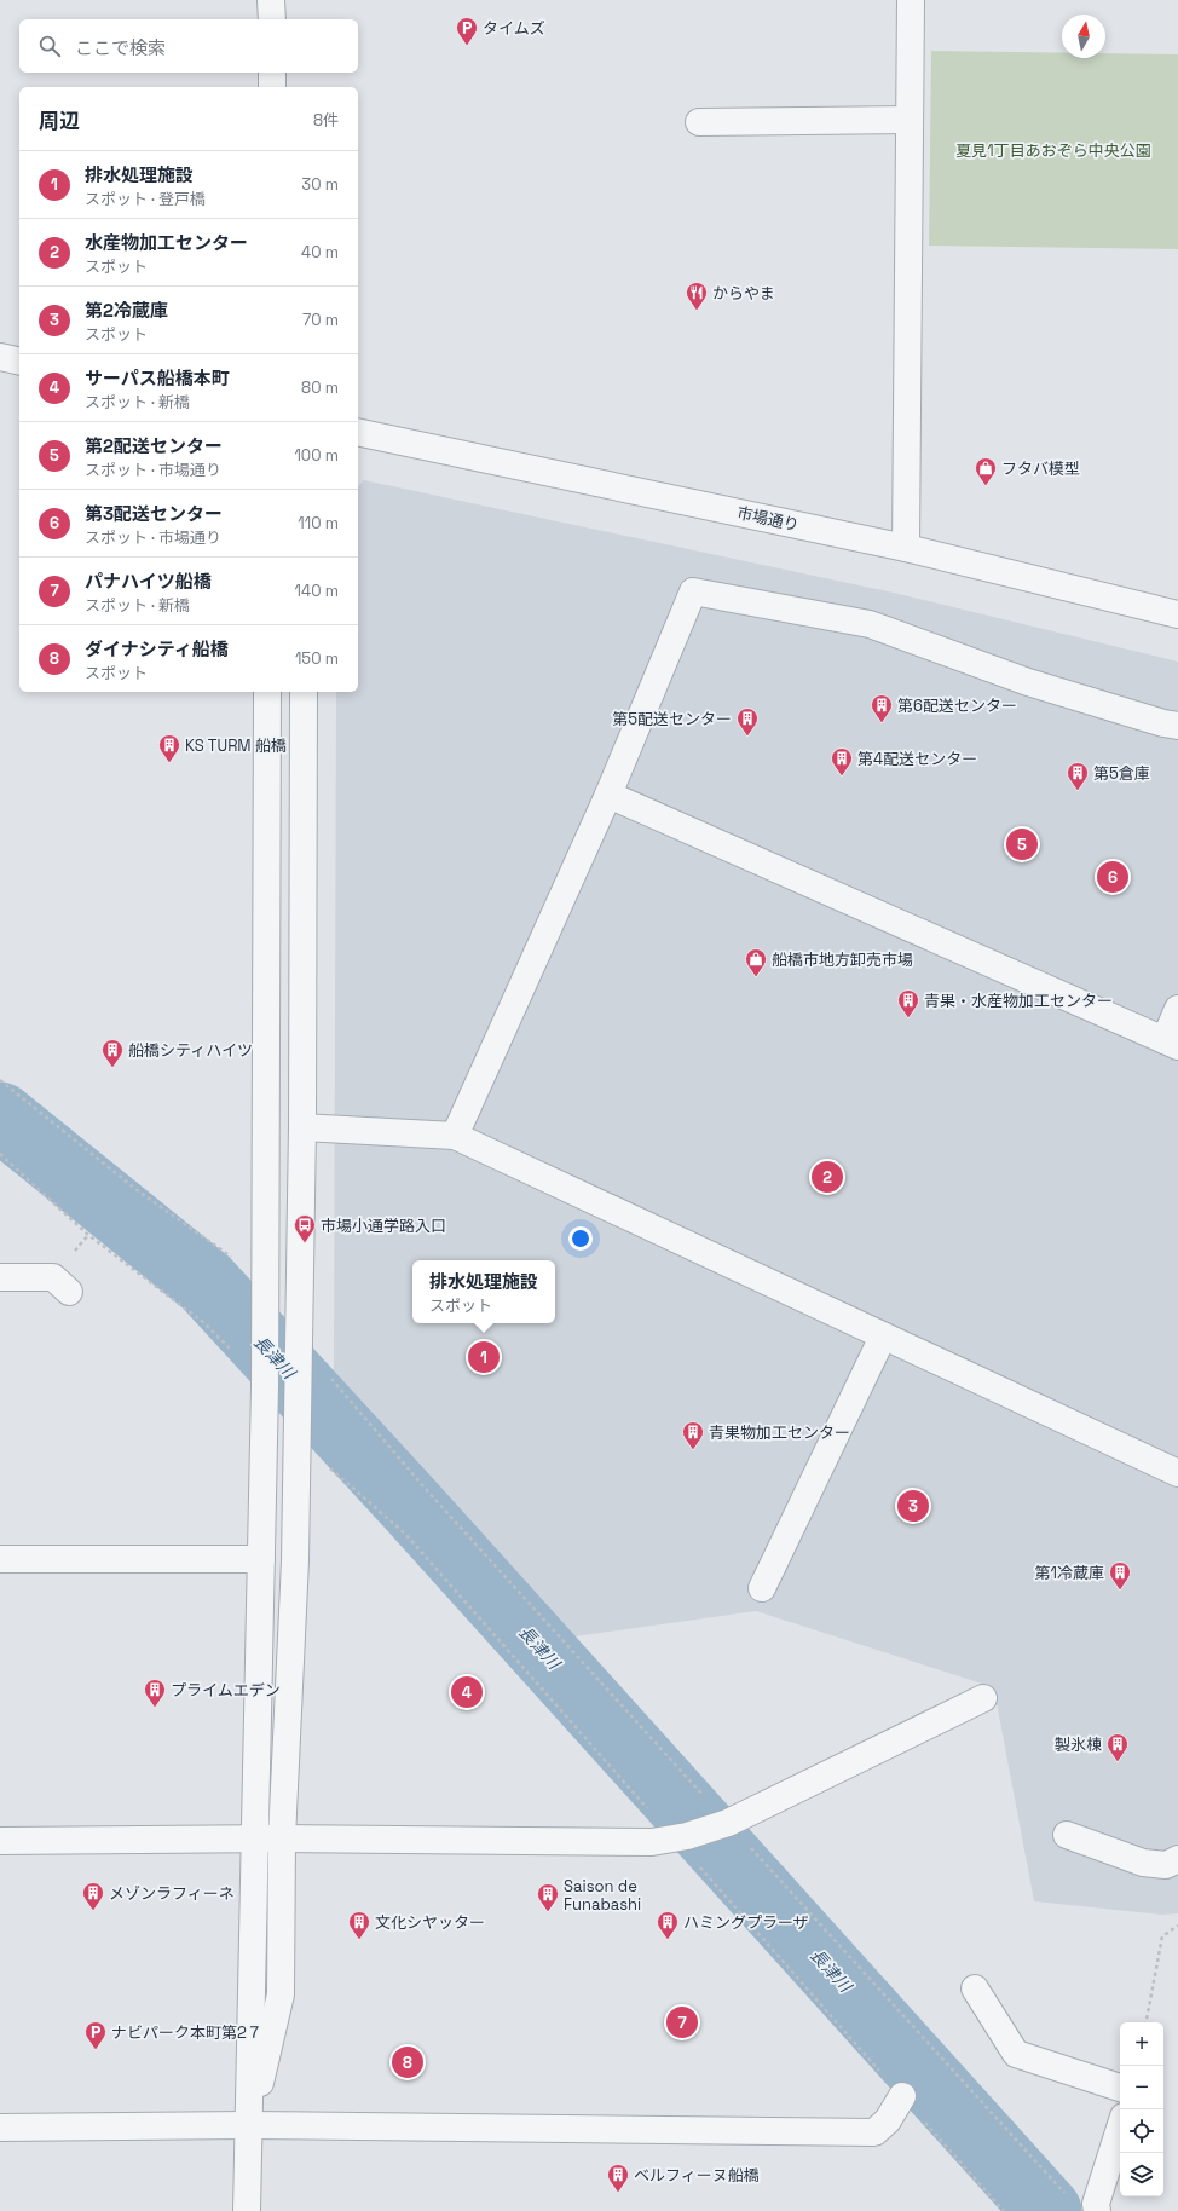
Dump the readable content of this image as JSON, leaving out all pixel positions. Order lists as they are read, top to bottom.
{
  "streets": {
    "street": ["市場通り"]
  },
  "water": ["長津川"],
  "parks": ["夏見1丁目あおぞら中央公園"],
  "places": {
    "parking": ["タイムズ", "ナビパーク本町第2７"],
    "restaurant": ["からやま"],
    "shop": ["フタバ模型", "船橋市地方卸売市場"],
    "building": [
      "第6配送センター",
      "第5配送センター",
      "KS TURM 船橋",
      "第4配送センター",
      "第5倉庫",
      "青果・水産物加工センター",
      "船橋シティハイツ",
      "青果物加工センター",
      "第1冷蔵庫",
      "プライムエデン",
      "製氷棟",
      "メゾンラフィーネ",
      "Saison de Funabashi",
      "文化シヤッター",
      "ハミングプラーザ",
      "ベルフィーヌ船橋"
    ],
    "bus stop": ["市場小通学路入口"]
  },
  "north": "top",
  "page": {
    "search": "ここで検索",
    "heading": ["周辺", "8件"],
    "list": [
      {
        "mark": "1",
        "name": "排水処理施設",
        "note": "スポット · 登戸橋",
        "value": "30 m"
      },
      {
        "mark": "2",
        "name": "水産物加工センター",
        "note": "スポット",
        "value": "40 m"
      },
      {
        "mark": "3",
        "name": "第2冷蔵庫",
        "note": "スポット",
        "value": "70 m"
      },
      {
        "mark": "4",
        "name": "サーパス船橋本町",
        "note": "スポット · 新橋",
        "value": "80 m"
      },
      {
        "mark": "5",
        "name": "第2配送センター",
        "note": "スポット · 市場通り",
        "value": "100 m"
      },
      {
        "mark": "6",
        "name": "第3配送センター",
        "note": "スポット · 市場通り",
        "value": "110 m"
      },
      {
        "mark": "7",
        "name": "パナハイツ船橋",
        "note": "スポット · 新橋",
        "value": "140 m"
      },
      {
        "mark": "8",
        "name": "ダイナシティ船橋",
        "note": "スポット",
        "value": "150 m"
      }
    ],
    "pins": [
      "5",
      "6",
      "2",
      "1",
      "3",
      "4",
      "7",
      "8"
    ],
    "popup": ["排水処理施設", "スポット"],
    "map_buttons": ["+", "−"]
  }
}
